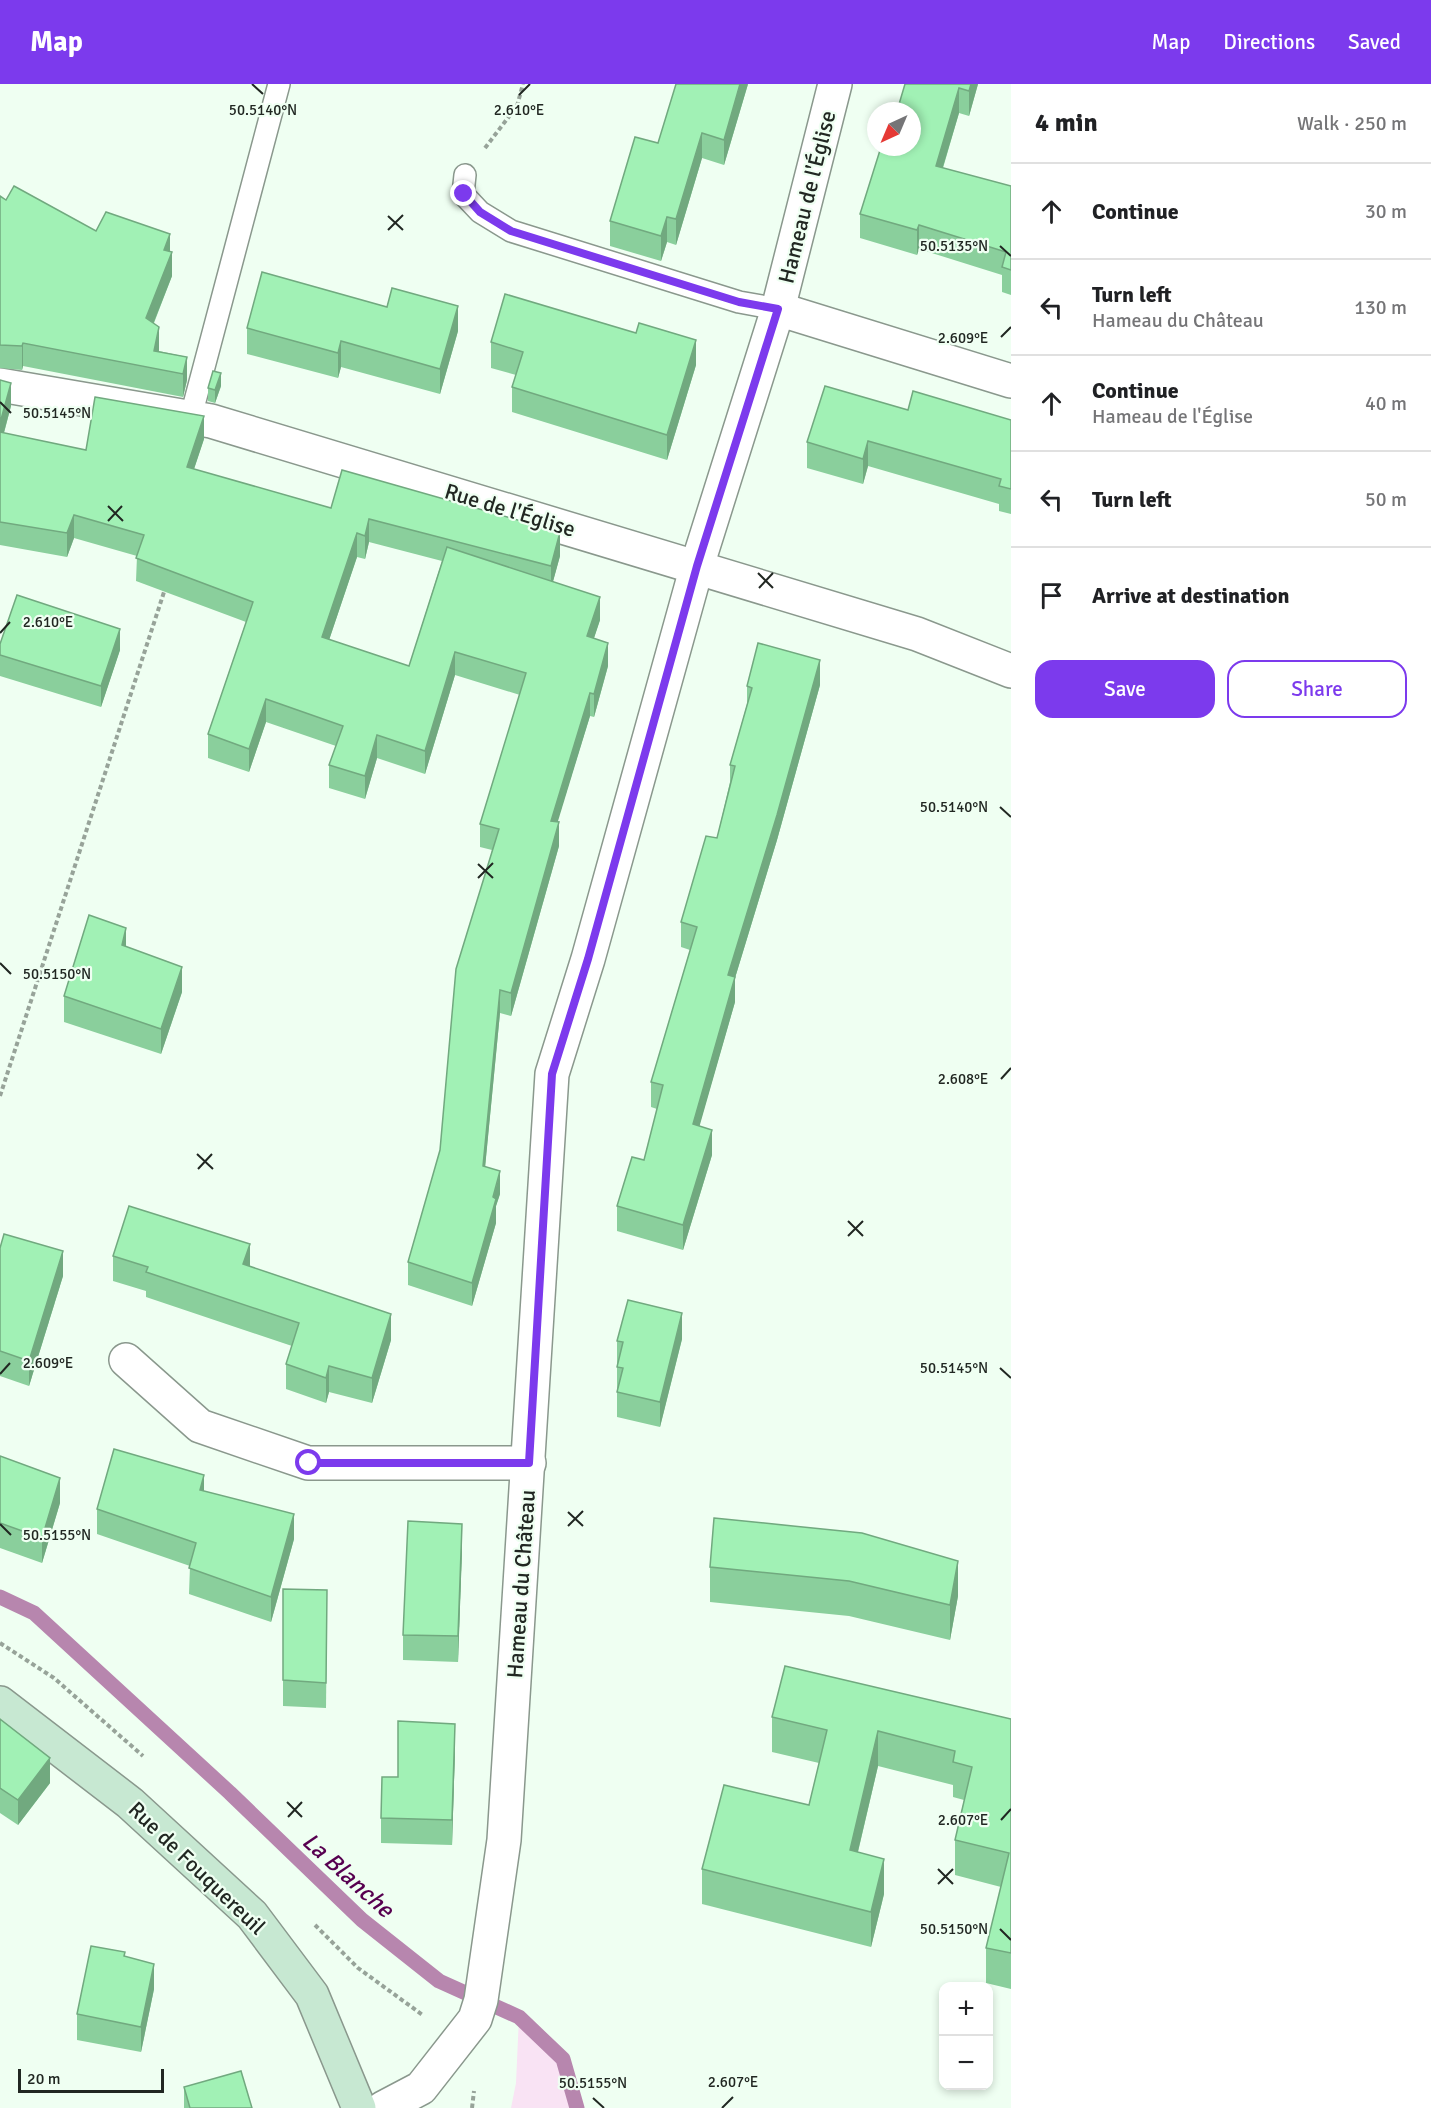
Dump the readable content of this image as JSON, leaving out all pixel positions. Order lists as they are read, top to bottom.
{
  "streets": {
    "street": [
      "Hameau de l'Église",
      "Rue de l'Église",
      "Hameau du Château",
      "Rue de Fouquereuil"
    ]
  },
  "crossings": [
    ["Hameau de l'Église", "Rue de l'Église"],
    ["Hameau de l'Église", "Hameau du Château"],
    ["Rue de l'Église", "Hameau du Château"]
  ],
  "water": ["La Blanche"],
  "scale_bar": "20 m",
  "north": "bottom left",
  "page": {
    "header": "Map",
    "nav": ["Map", "Directions", "Saved"],
    "heading": ["4 min", "Walk · 250 m"],
    "list": [
      ["Continue", "30 m"],
      ["Turn left", "Hameau du Château", "130 m"],
      ["Continue", "Hameau de l'Église", "40 m"],
      ["Turn left", "50 m"],
      "Arrive at destination"
    ],
    "buttons": ["Save", "Share"],
    "map_buttons": ["+", "−"],
    "scale": "20 m"
  },
  "coordinates": [
    "50.5140°N",
    "2.610°E",
    "50.5135°N",
    "2.609°E",
    "50.5145°N",
    "50.5150°N",
    "2.608°E",
    "50.5155°N",
    "2.607°E"
  ]
}
